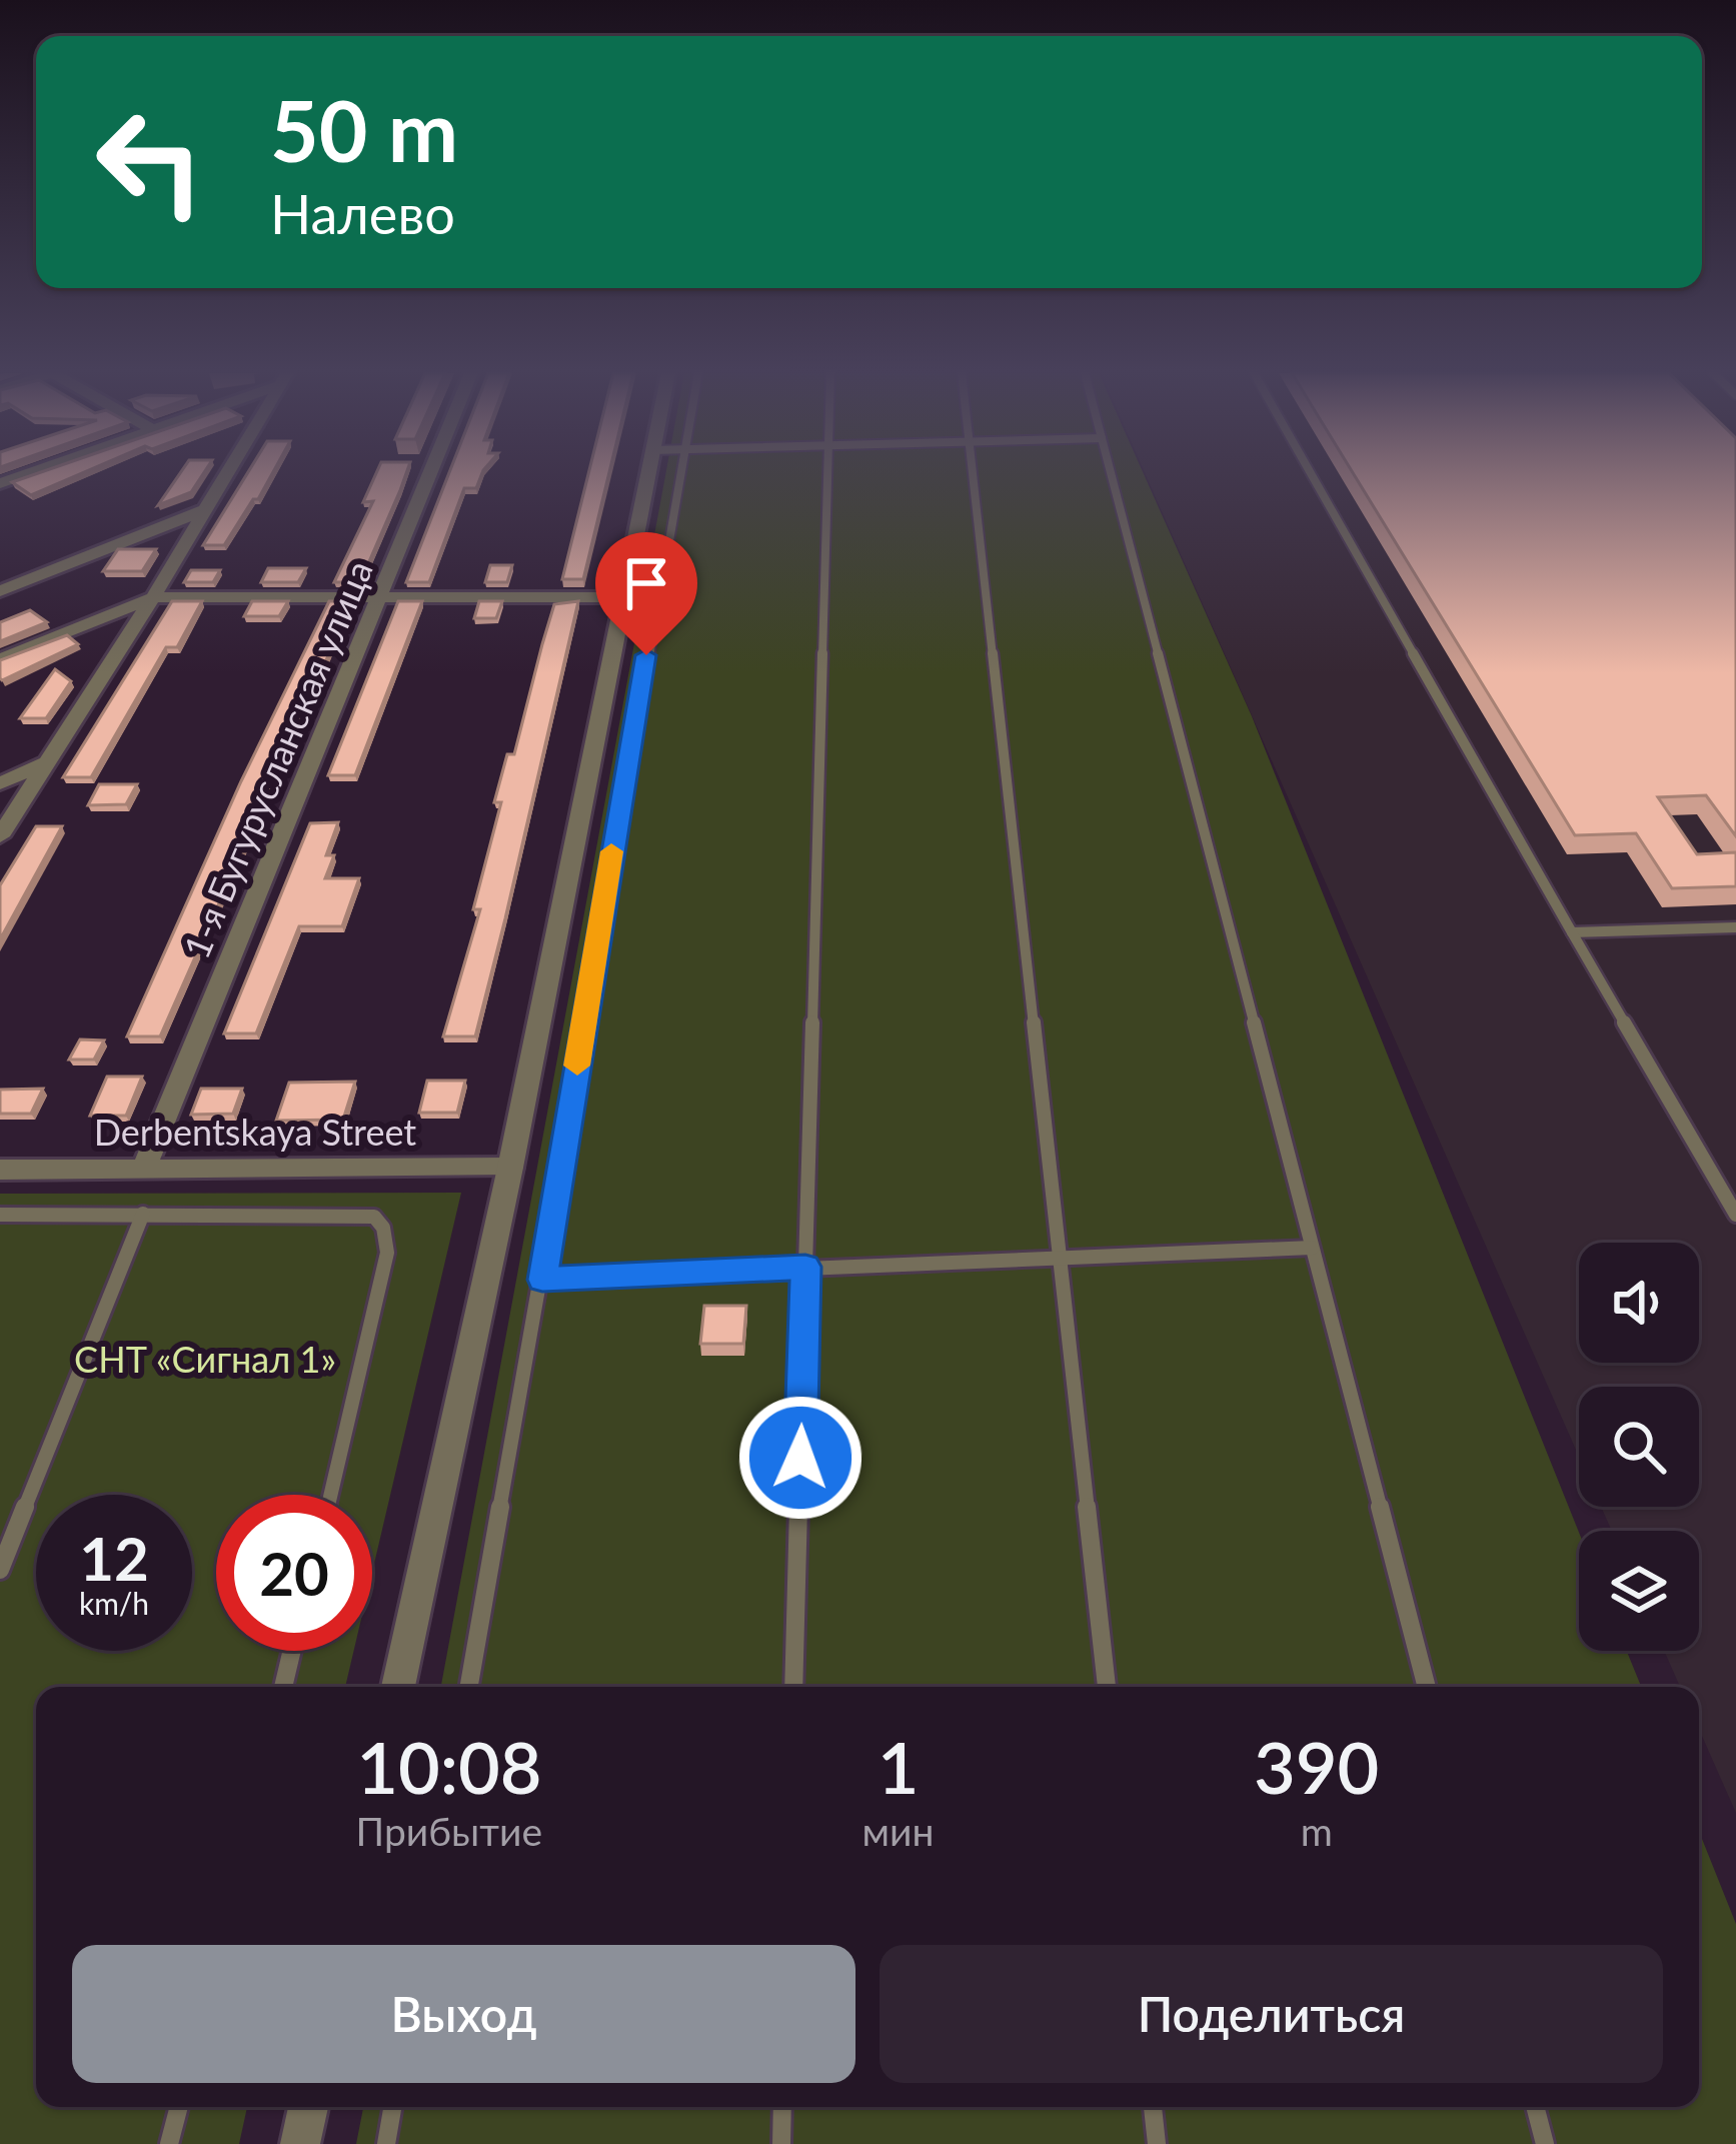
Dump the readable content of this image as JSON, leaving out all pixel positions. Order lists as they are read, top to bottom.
{
  "streets": {
    "street": ["1-я Бугурусланская улица", "Derbentskaya Street"]
  },
  "crossings": [
    ["1-я Бугурусланская улица", "Derbentskaya Street"]
  ],
  "parks": ["СНТ «Сигнал 1»"],
  "page": {
    "turn": ["50 m", "Налево"],
    "speed": "12 km/h",
    "limit": "20",
    "eta": [
      "10:08",
      "Прибытие",
      "1",
      "мин",
      "390",
      "m"
    ],
    "buttons": ["Выход", "Поделиться"]
  }
}
